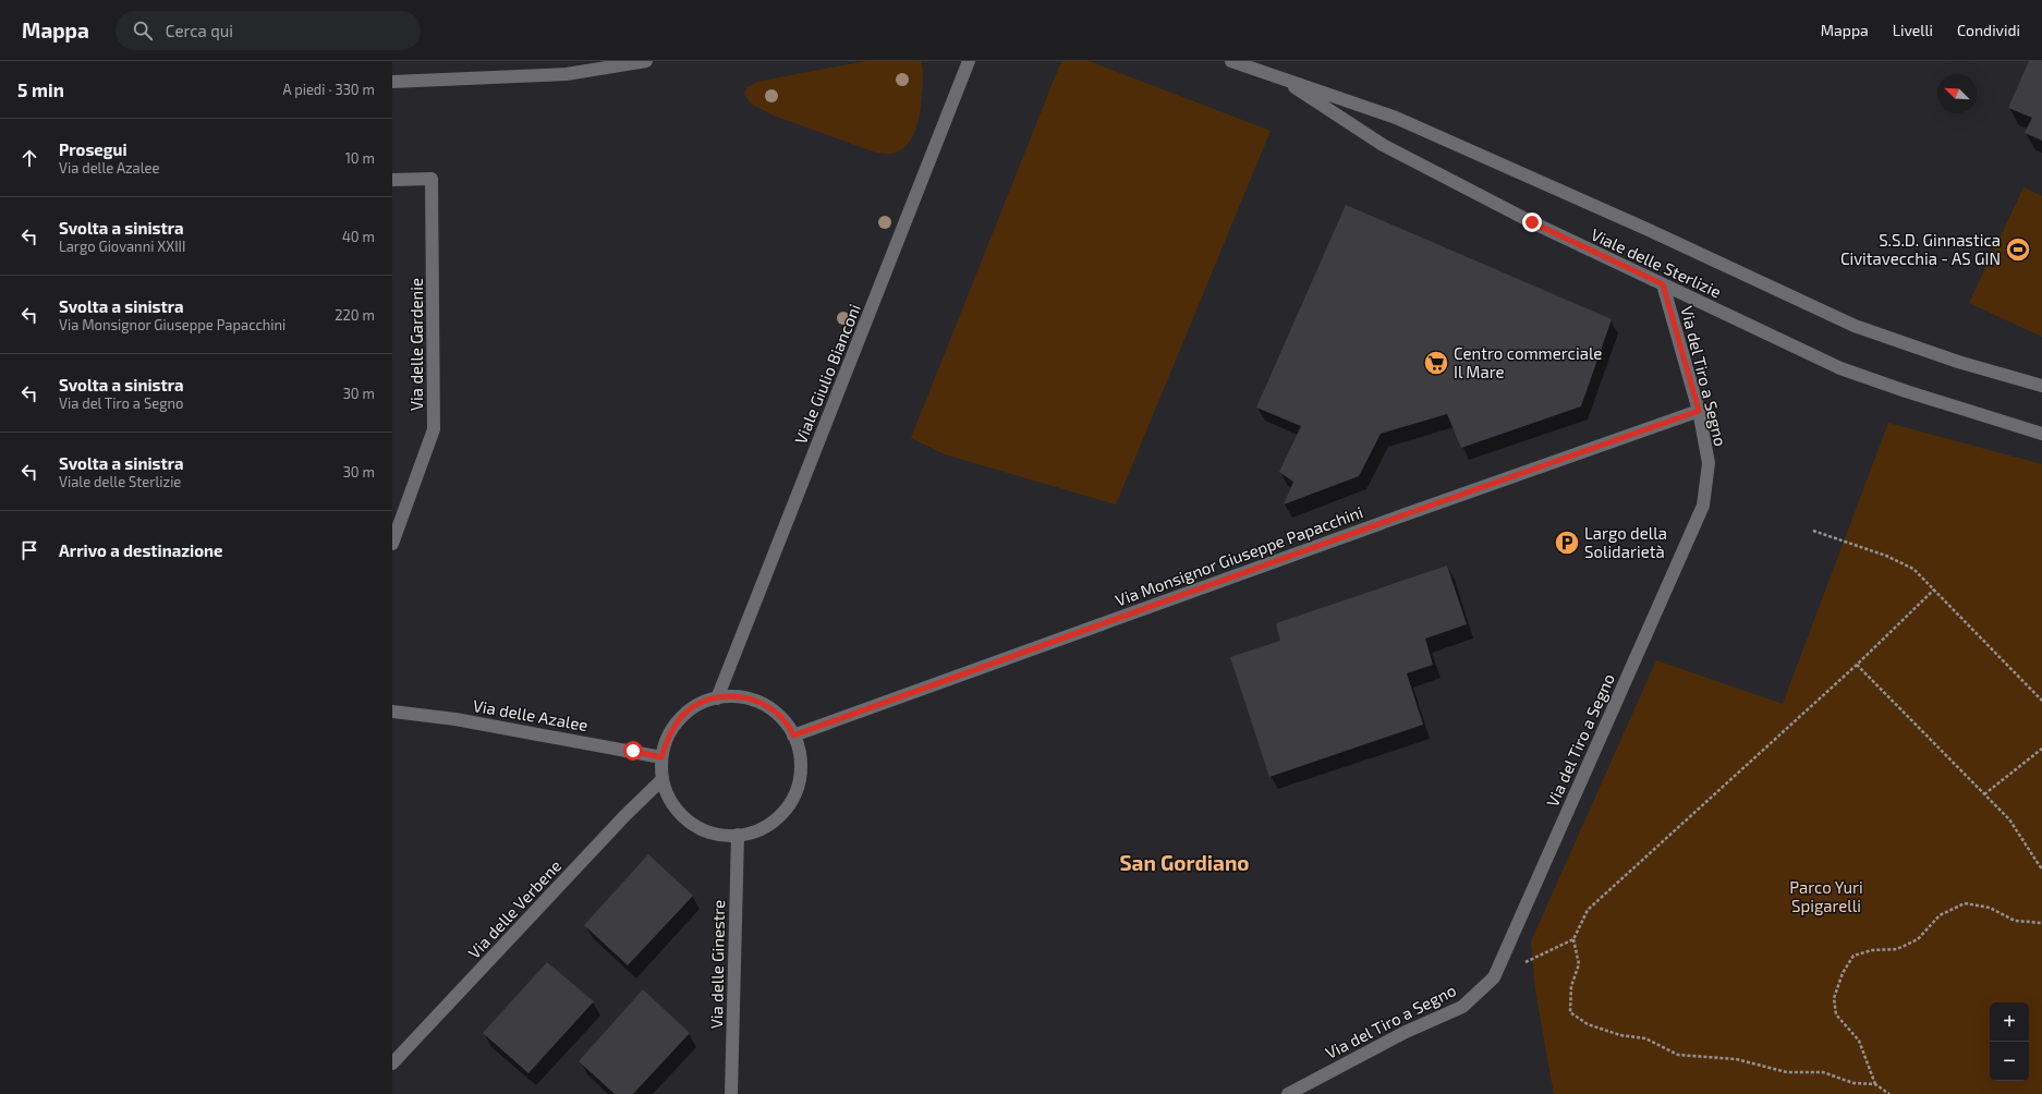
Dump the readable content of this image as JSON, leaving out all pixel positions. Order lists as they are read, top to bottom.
{
  "streets": {
    "street": [
      "Viale delle Sterlizie",
      "Via delle Gardenie",
      "Viale Giulio Bianconi",
      "Via del Tiro a Segno",
      "Via Monsignor Giuseppe Papacchini",
      "Via delle Azalee",
      "Via delle Verbene",
      "Via delle Ginestre"
    ]
  },
  "crossings": [
    ["Viale delle Sterlizie", "Via del Tiro a Segno"],
    ["Viale Giulio Bianconi", "Via Monsignor Giuseppe Papacchini"],
    ["Viale Giulio Bianconi", "Via delle Azalee"],
    ["Viale Giulio Bianconi", "Via delle Verbene"],
    ["Viale Giulio Bianconi", "Via delle Ginestre"],
    ["Via del Tiro a Segno", "Via Monsignor Giuseppe Papacchini"],
    ["Via Monsignor Giuseppe Papacchini", "Via delle Azalee"],
    ["Via Monsignor Giuseppe Papacchini", "Via delle Verbene"],
    ["Via Monsignor Giuseppe Papacchini", "Via delle Ginestre"],
    ["Via delle Azalee", "Via delle Verbene"],
    ["Via delle Azalee", "Via delle Ginestre"],
    ["Via delle Verbene", "Via delle Ginestre"]
  ],
  "districts": ["San Gordiano"],
  "parks": ["Parco Yuri Spigarelli"],
  "places": {
    "sports": ["S.S.D. Ginnastica Civitavecchia - AS GIN"],
    "supermarket": ["Centro commerciale Il Mare"],
    "parking": ["Largo della Solidarietà"]
  },
  "north": "top left",
  "page": {
    "header": "Mappa",
    "search": "Cerca qui",
    "nav": ["Mappa", "Livelli", "Condividi"],
    "heading": ["5 min", "A piedi · 330 m"],
    "list": [
      ["Prosegui", "Via delle Azalee", "10 m"],
      ["Svolta a sinistra", "Largo Giovanni XXIII", "40 m"],
      ["Svolta a sinistra", "Via Monsignor Giuseppe Papacchini", "220 m"],
      ["Svolta a sinistra", "Via del Tiro a Segno", "30 m"],
      ["Svolta a sinistra", "Viale delle Sterlizie", "30 m"],
      "Arrivo a destinazione"
    ],
    "map_buttons": ["+", "−"]
  }
}
